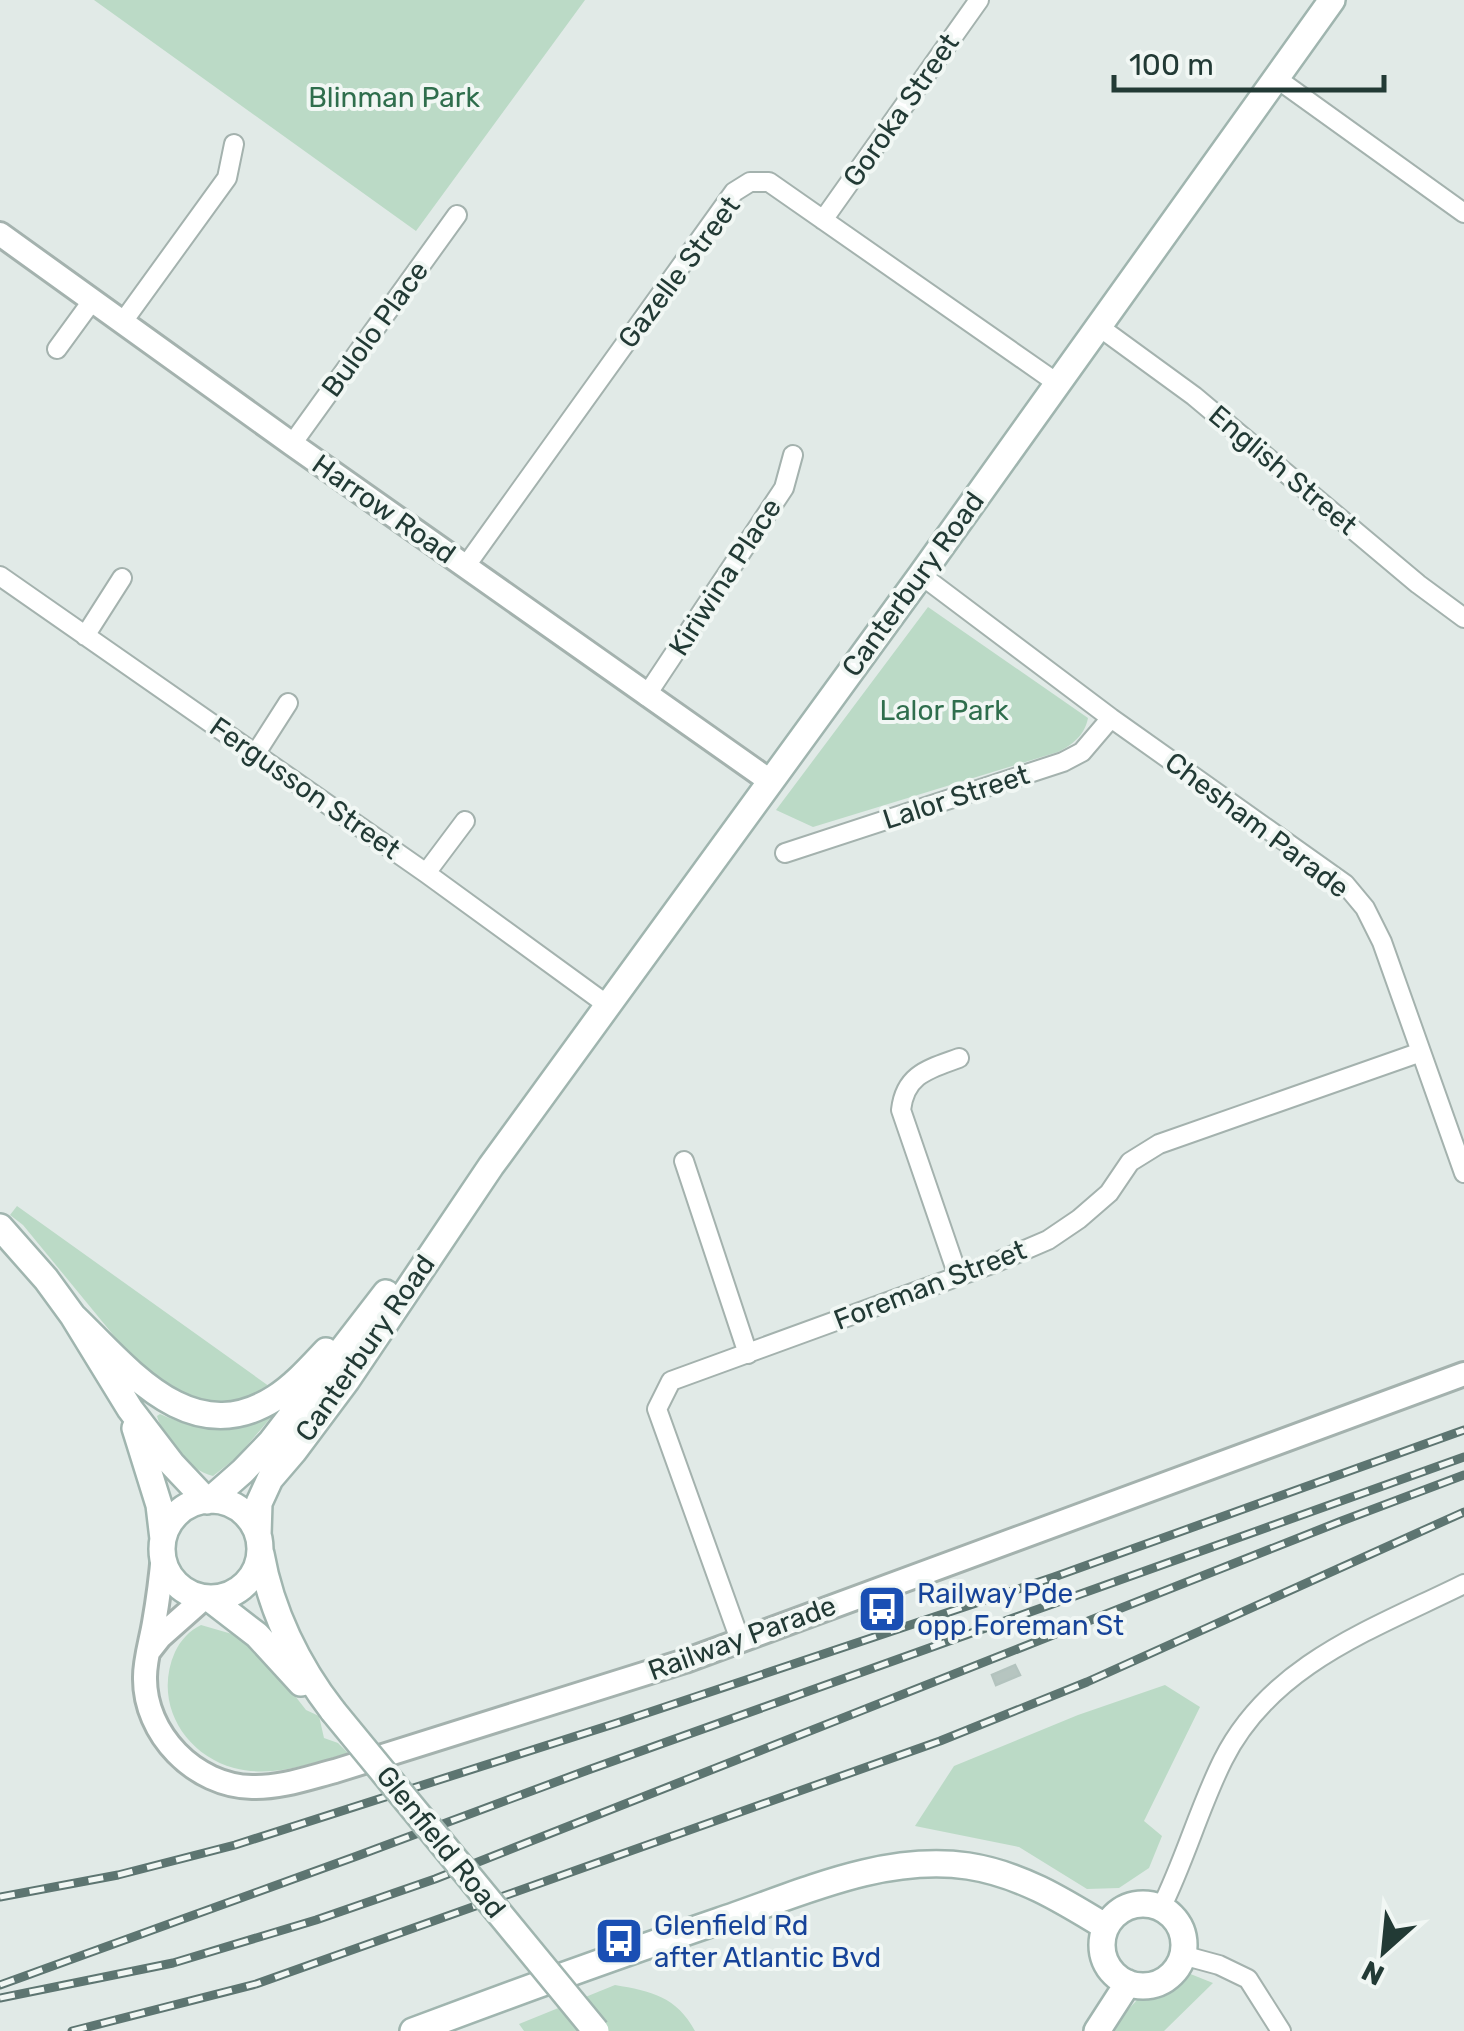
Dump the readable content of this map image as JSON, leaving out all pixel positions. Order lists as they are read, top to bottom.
{
  "streets": {
    "main road": ["Canterbury Road", "Glenfield Road"],
    "street": [
      "Goroka Street",
      "Gazelle Street",
      "Bulolo Place",
      "English Street",
      "Harrow Road",
      "Kiriwina Place",
      "Fergusson Street",
      "Lalor Street",
      "Chesham Parade",
      "Foreman Street",
      "Railway Parade"
    ]
  },
  "crossings": [
    ["Goroka Street", "Gazelle Street"],
    ["Gazelle Street", "Harrow Road"],
    ["Gazelle Street", "Canterbury Road"],
    ["Bulolo Place", "Harrow Road"],
    ["English Street", "Canterbury Road"],
    ["Harrow Road", "Kiriwina Place"],
    ["Harrow Road", "Canterbury Road"],
    ["Canterbury Road", "Fergusson Street"],
    ["Canterbury Road", "Chesham Parade"],
    ["Canterbury Road", "Railway Parade"],
    ["Canterbury Road", "Glenfield Road"],
    ["Lalor Street", "Chesham Parade"],
    ["Chesham Parade", "Foreman Street"],
    ["Foreman Street", "Railway Parade"],
    ["Railway Parade", "Glenfield Road"]
  ],
  "parks": ["Blinman Park", "Lalor Park"],
  "places": {
    "bus stop": ["Railway Pde opp Foreman St", "Glenfield Rd after Atlantic Bvd"]
  },
  "scale_bar": "100 m",
  "north": "bottom left"
}
